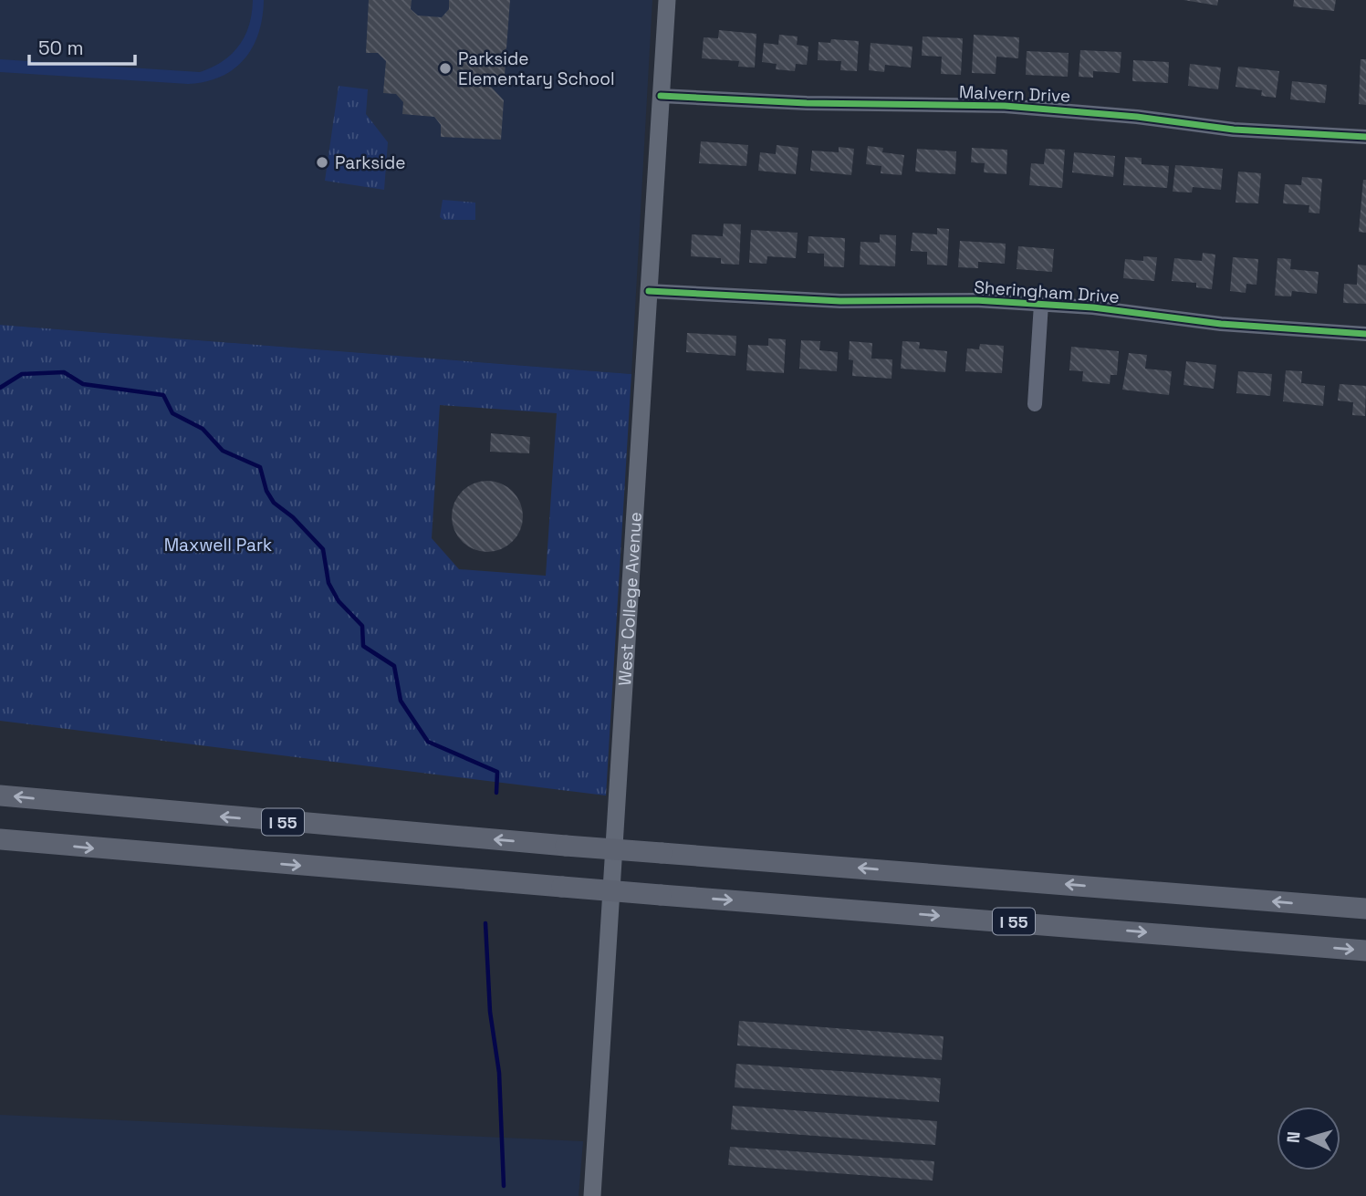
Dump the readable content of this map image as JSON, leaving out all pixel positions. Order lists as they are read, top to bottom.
{
  "streets": {
    "highway": ["I 55"],
    "main road": ["West College Avenue"],
    "street": ["Malvern Drive", "Sheringham Drive"]
  },
  "crossings": [
    ["Malvern Drive", "West College Avenue"],
    ["Sheringham Drive", "West College Avenue"]
  ],
  "parks": ["Maxwell Park"],
  "places": ["Parkside Elementary School", "Parkside"],
  "scale_bar": "50 m",
  "north": "left"
}
